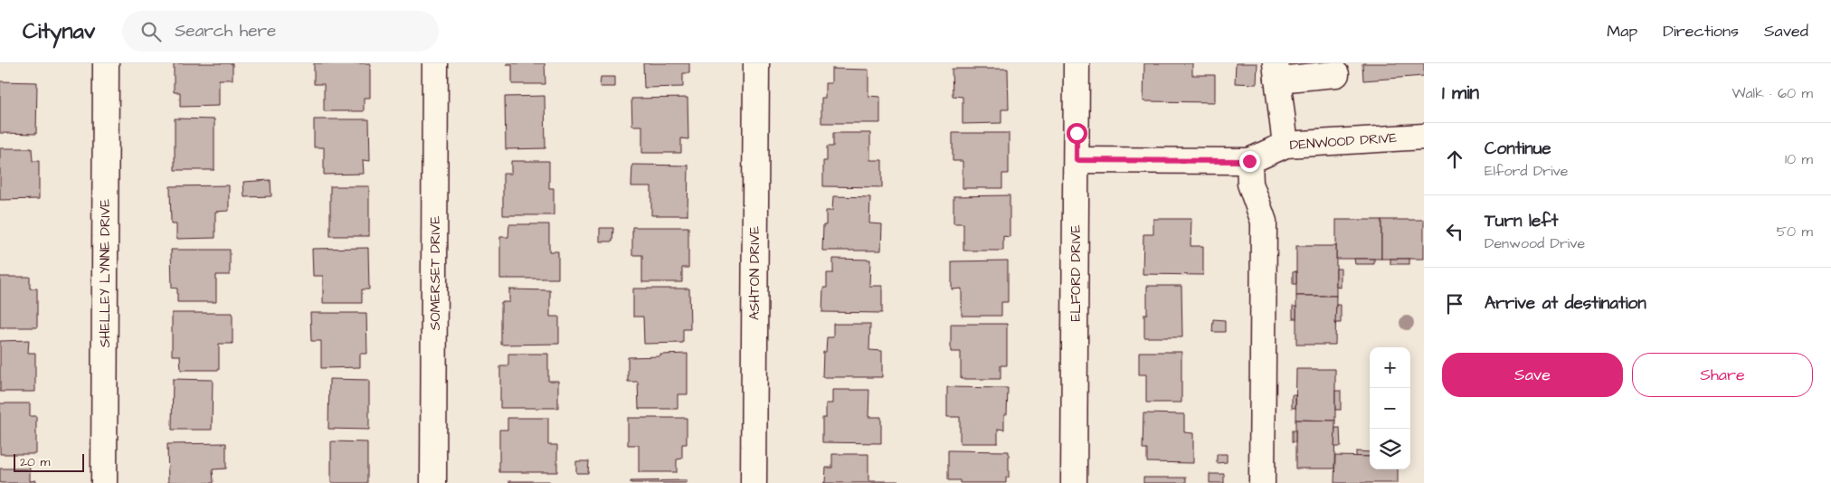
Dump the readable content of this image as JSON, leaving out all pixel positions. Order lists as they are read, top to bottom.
{
  "streets": {
    "street": [
      "DENWOOD DRIVE",
      "SHELLEY LYNNE DRIVE",
      "SOMERSET DRIVE",
      "ASHTON DRIVE",
      "ELFORD DRIVE"
    ]
  },
  "crossings": [
    ["DENWOOD DRIVE", "ELFORD DRIVE"]
  ],
  "scale_bar": "20 m",
  "page": {
    "header": "Citynav",
    "search": "Search here",
    "nav": ["Map", "Directions", "Saved"],
    "heading": ["1 min", "Walk · 60 m"],
    "list": [
      ["Continue", "Elford Drive", "10 m"],
      ["Turn left", "Denwood Drive", "50 m"],
      "Arrive at destination"
    ],
    "buttons": ["Save", "Share"],
    "map_buttons": ["+", "−"],
    "scale": "20 m"
  }
}
